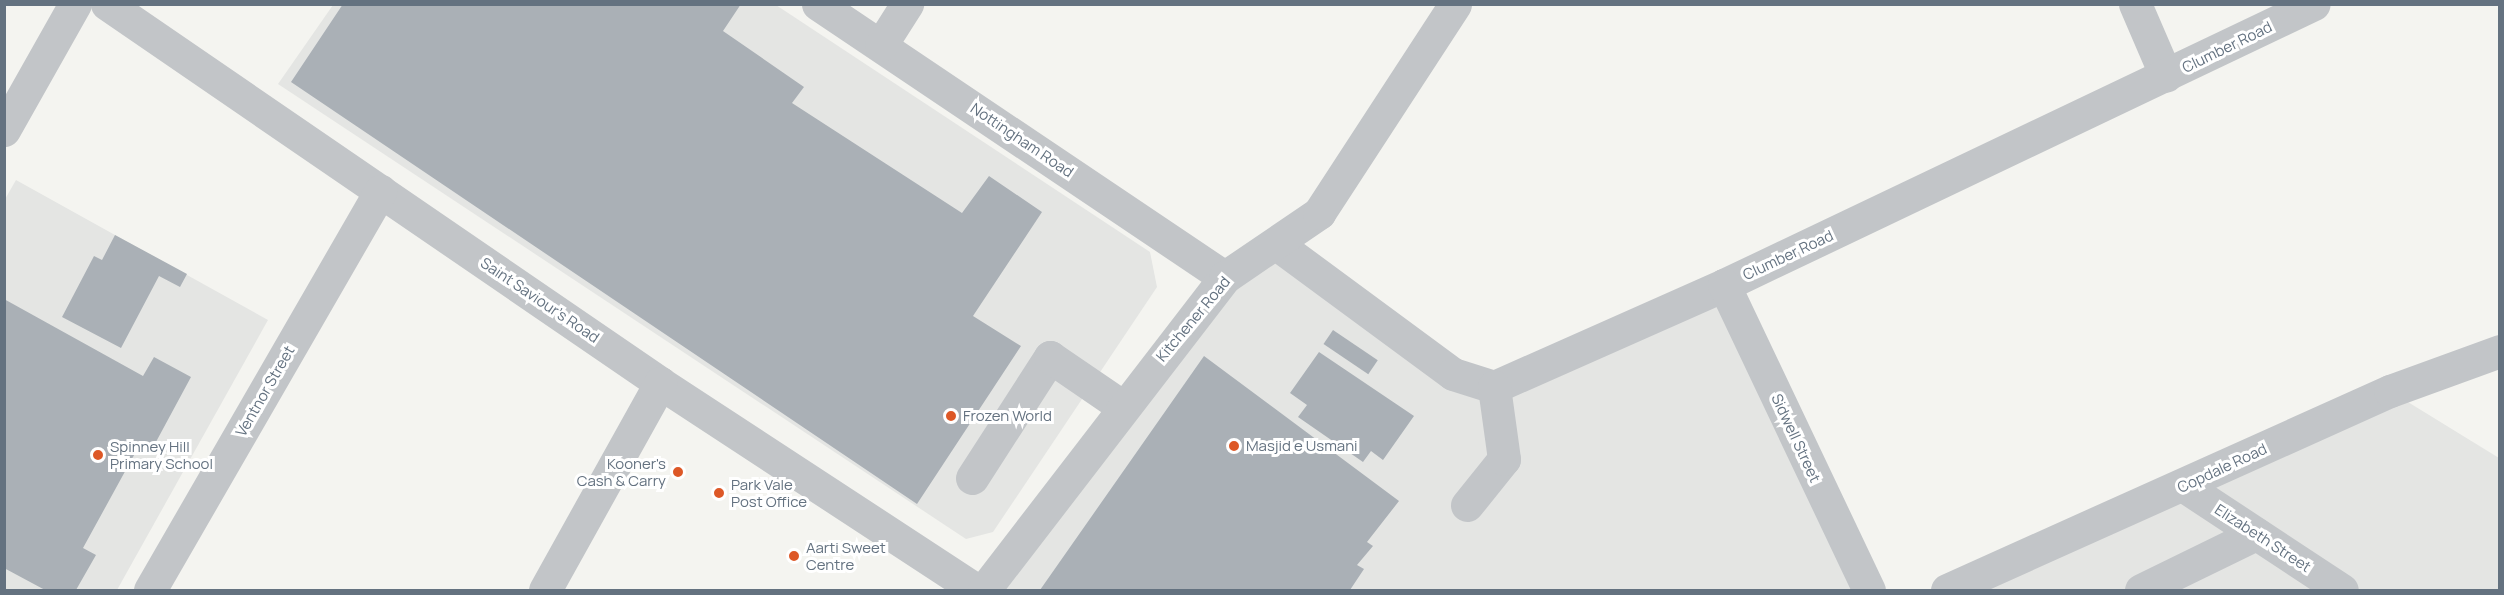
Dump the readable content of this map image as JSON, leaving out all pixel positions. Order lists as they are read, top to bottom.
{
  "streets": {
    "street": [
      "Clumber Road",
      "Nottingham Road",
      "Saint Saviour's Road",
      "Kitchener Road",
      "Ventnor Street",
      "Sidwell Street",
      "Copdale Road",
      "Elizabeth Street"
    ]
  },
  "crossings": [
    ["Clumber Road", "Sidwell Street"],
    ["Nottingham Road", "Kitchener Road"],
    ["Saint Saviour's Road", "Ventnor Street"],
    ["Copdale Road", "Elizabeth Street"]
  ],
  "places": [
    "Frozen World",
    "Masjid e Usmani",
    "Spinney Hill Primary School",
    "Kooner's Cash & Carry",
    "Park Vale Post Office",
    "Aarti Sweet Centre"
  ]
}
